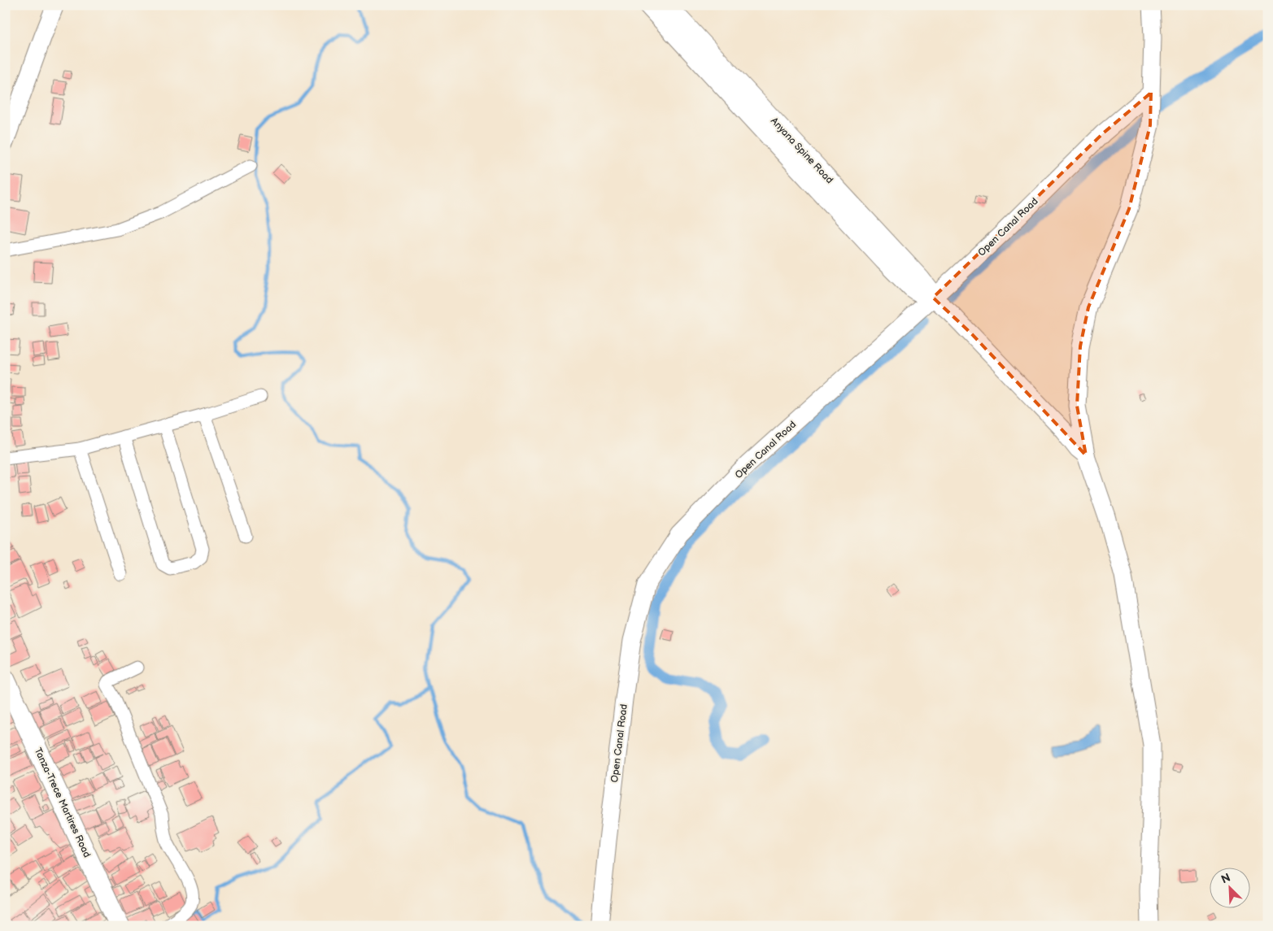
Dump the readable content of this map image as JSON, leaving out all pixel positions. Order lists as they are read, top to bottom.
{
  "streets": {
    "main road": ["Anyana Spine Road", "Open Canal Road", "Tanza-Trece Martires Road"]
  },
  "crossings": [
    ["Anyana Spine Road", "Open Canal Road"]
  ],
  "north": "top left"
}
